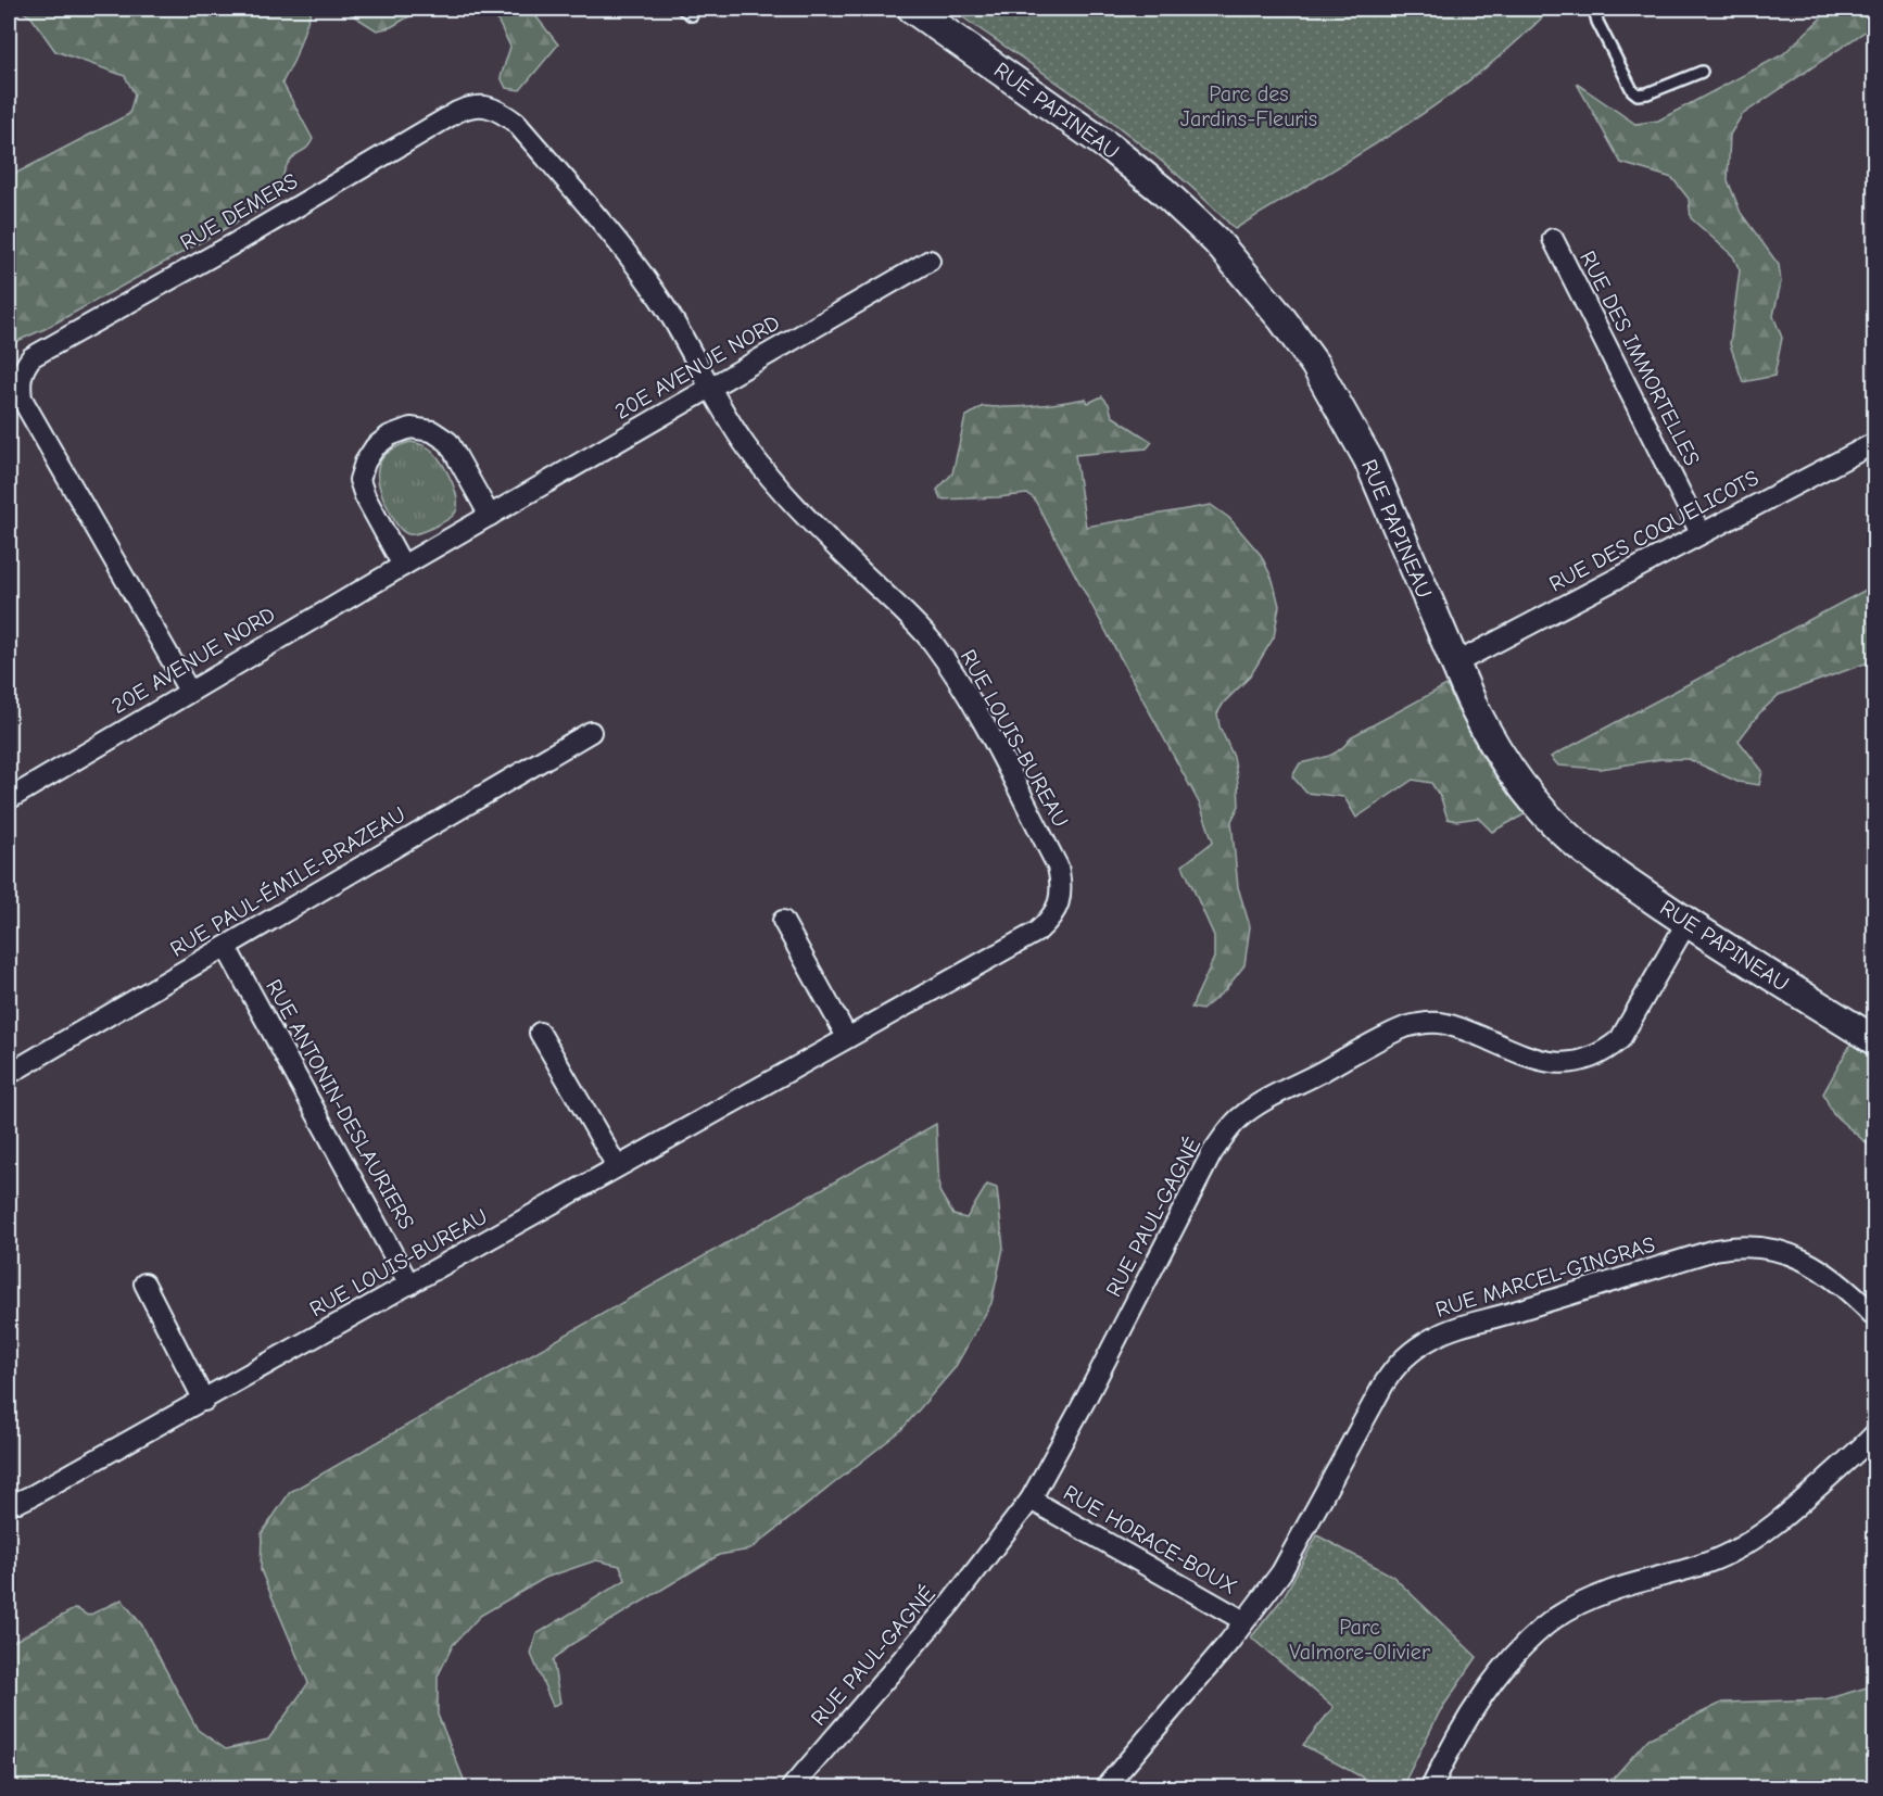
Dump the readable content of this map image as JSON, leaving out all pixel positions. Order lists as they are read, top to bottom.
{
  "streets": {
    "street": [
      "RUE PAPINEAU",
      "RUE DEMERS",
      "RUE DES IMMORTELLES",
      "20E AVENUE NORD",
      "RUE DES COQUELICOTS",
      "RUE LOUIS-BUREAU",
      "RUE PAUL-ÉMILE-BRAZEAU",
      "RUE ANTONIN-DESLAURIERS",
      "RUE PAUL-GAGNÉ",
      "RUE MARCEL-GINGRAS",
      "RUE HORACE-BOUX"
    ]
  },
  "crossings": [
    ["RUE PAPINEAU", "RUE DES COQUELICOTS"],
    ["RUE PAPINEAU", "RUE PAUL-GAGNÉ"],
    ["RUE DEMERS", "20E AVENUE NORD"],
    ["RUE DEMERS", "RUE LOUIS-BUREAU"],
    ["RUE DES IMMORTELLES", "RUE DES COQUELICOTS"],
    ["20E AVENUE NORD", "RUE LOUIS-BUREAU"],
    ["RUE LOUIS-BUREAU", "RUE ANTONIN-DESLAURIERS"],
    ["RUE PAUL-ÉMILE-BRAZEAU", "RUE ANTONIN-DESLAURIERS"],
    ["RUE PAUL-GAGNÉ", "RUE HORACE-BOUX"],
    ["RUE MARCEL-GINGRAS", "RUE HORACE-BOUX"]
  ],
  "parks": ["Parc des Jardins-Fleuris", "Parc Valmore-Olivier"]
}
